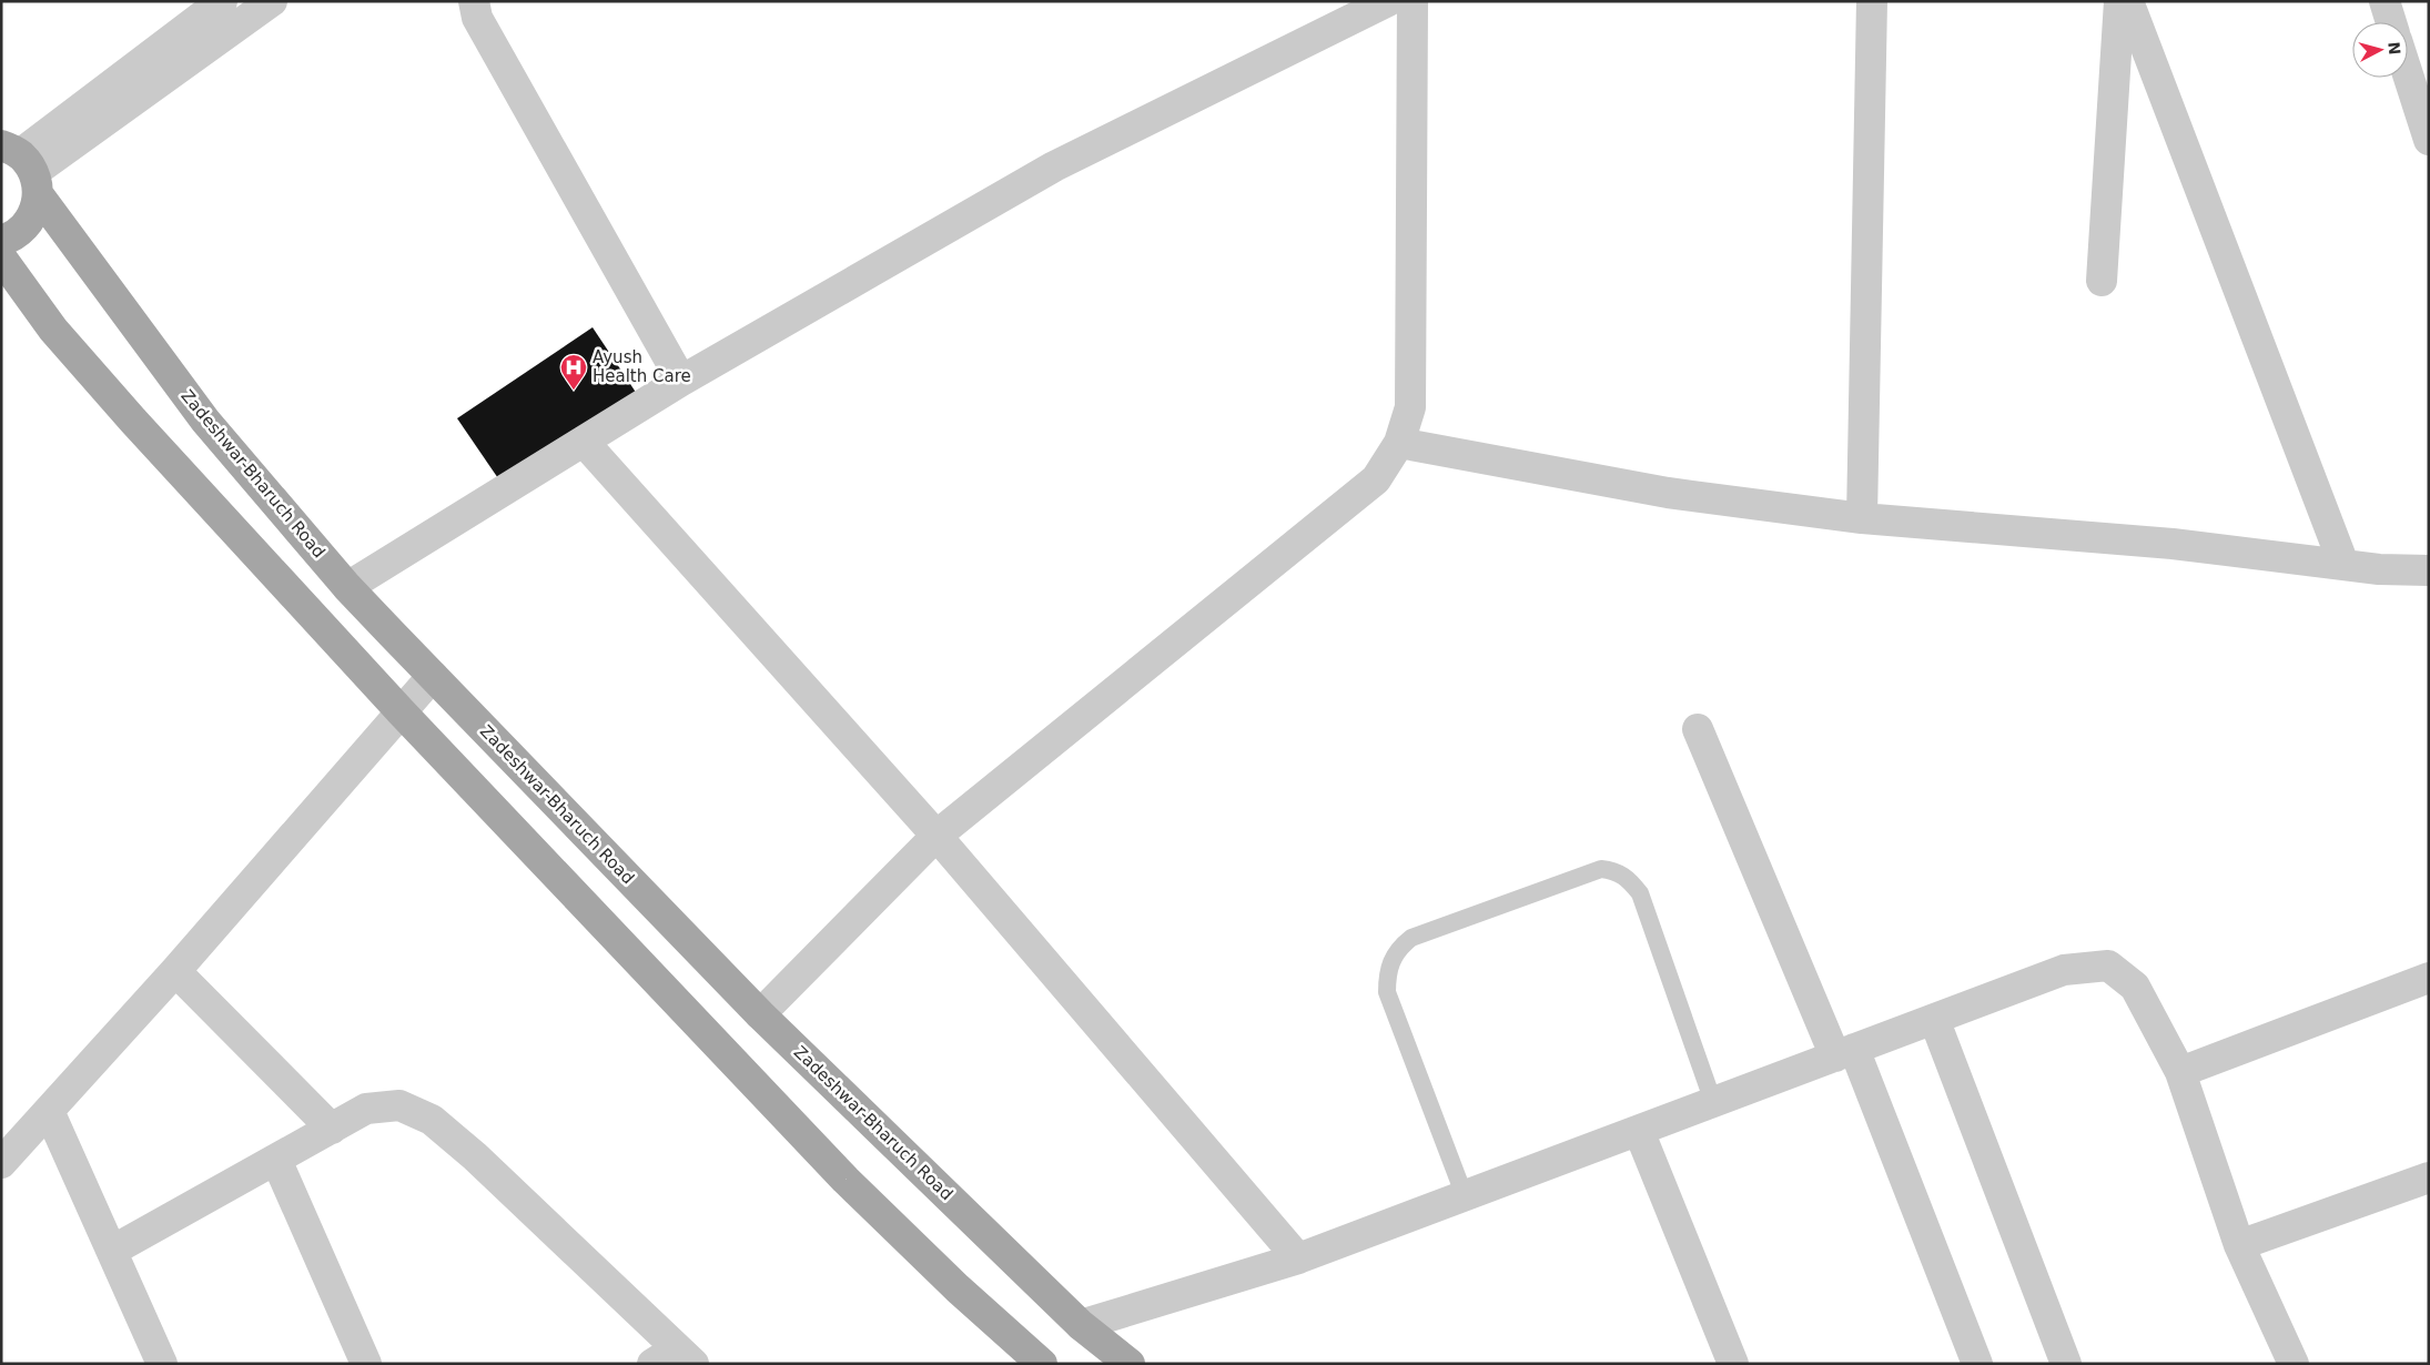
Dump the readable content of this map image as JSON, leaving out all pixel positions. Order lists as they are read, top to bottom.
{
  "streets": {
    "main road": ["Zadeshwar-Bharuch Road"]
  },
  "places": {
    "hospital": ["Ayush Health Care"]
  },
  "north": "right"
}
